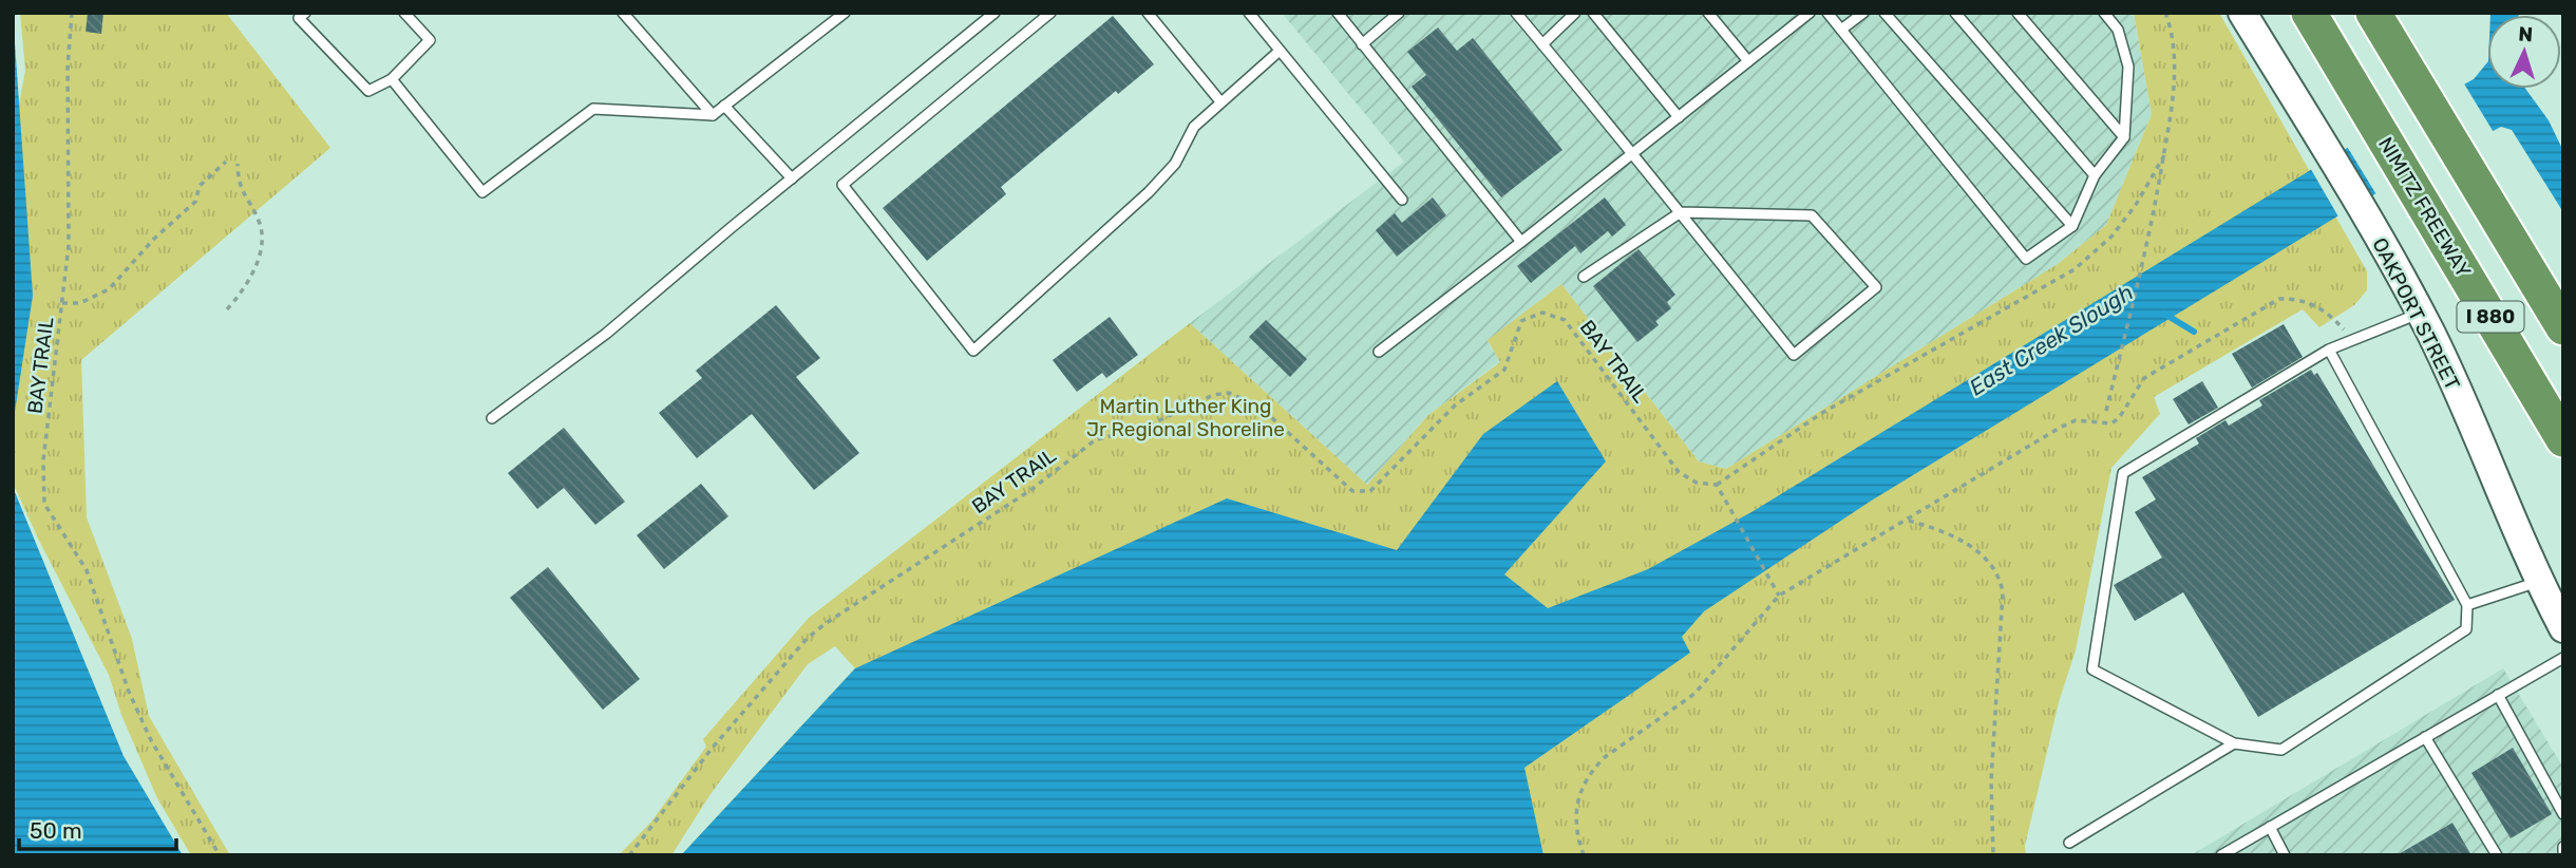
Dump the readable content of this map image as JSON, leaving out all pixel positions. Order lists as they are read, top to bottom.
{
  "streets": {
    "highway": ["NIMITZ FREEWAY", "I 880"],
    "main road": ["OAKPORT STREET"],
    "path": ["BAY TRAIL"]
  },
  "water": ["East Creek Slough"],
  "parks": ["Martin Luther King Jr Regional Shoreline"],
  "scale_bar": "50 m",
  "north": "top"
}
